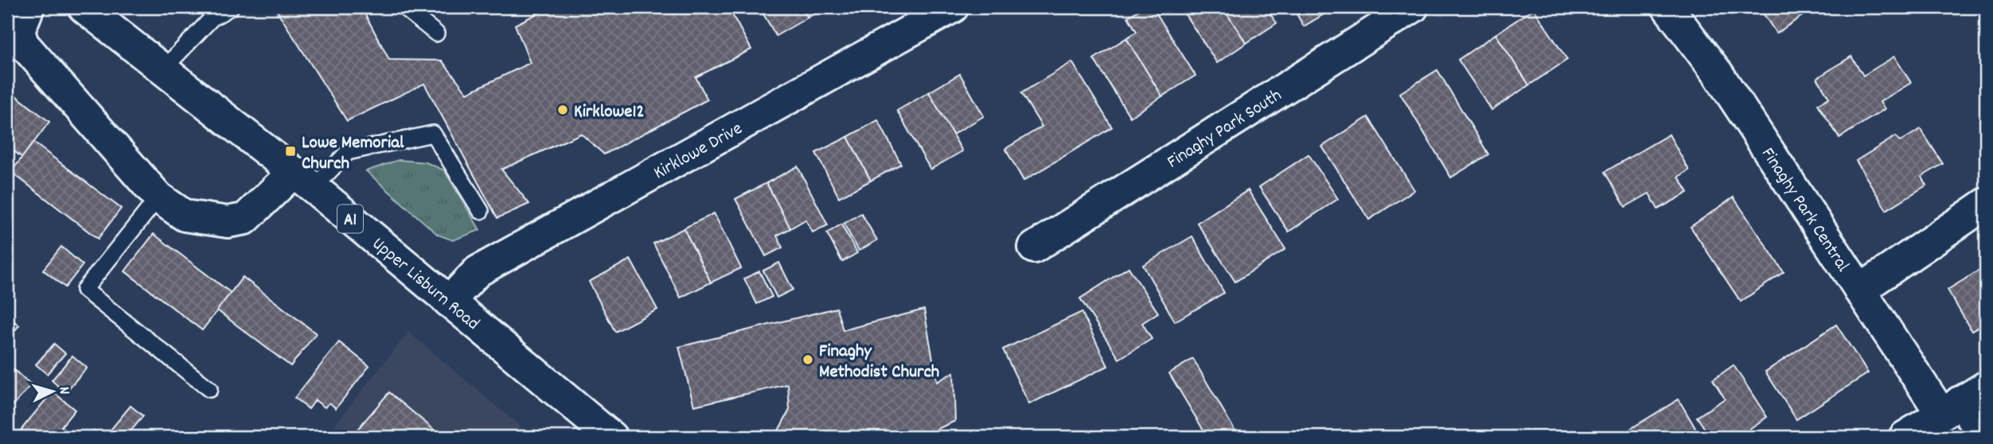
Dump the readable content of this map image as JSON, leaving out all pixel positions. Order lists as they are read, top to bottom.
{
  "streets": {
    "street": [
      "Finaghy Park South",
      "Kirklowe Drive",
      "Finaghy Park Central",
      "A1",
      "Upper Lisburn Road"
    ]
  },
  "crossings": [
    ["Kirklowe Drive", "Upper Lisburn Road"]
  ],
  "places": {
    "other": ["Kirklowe12", "Finaghy Methodist Church"],
    "transit": ["Lowe Memorial Church"]
  },
  "north": "right"
}
